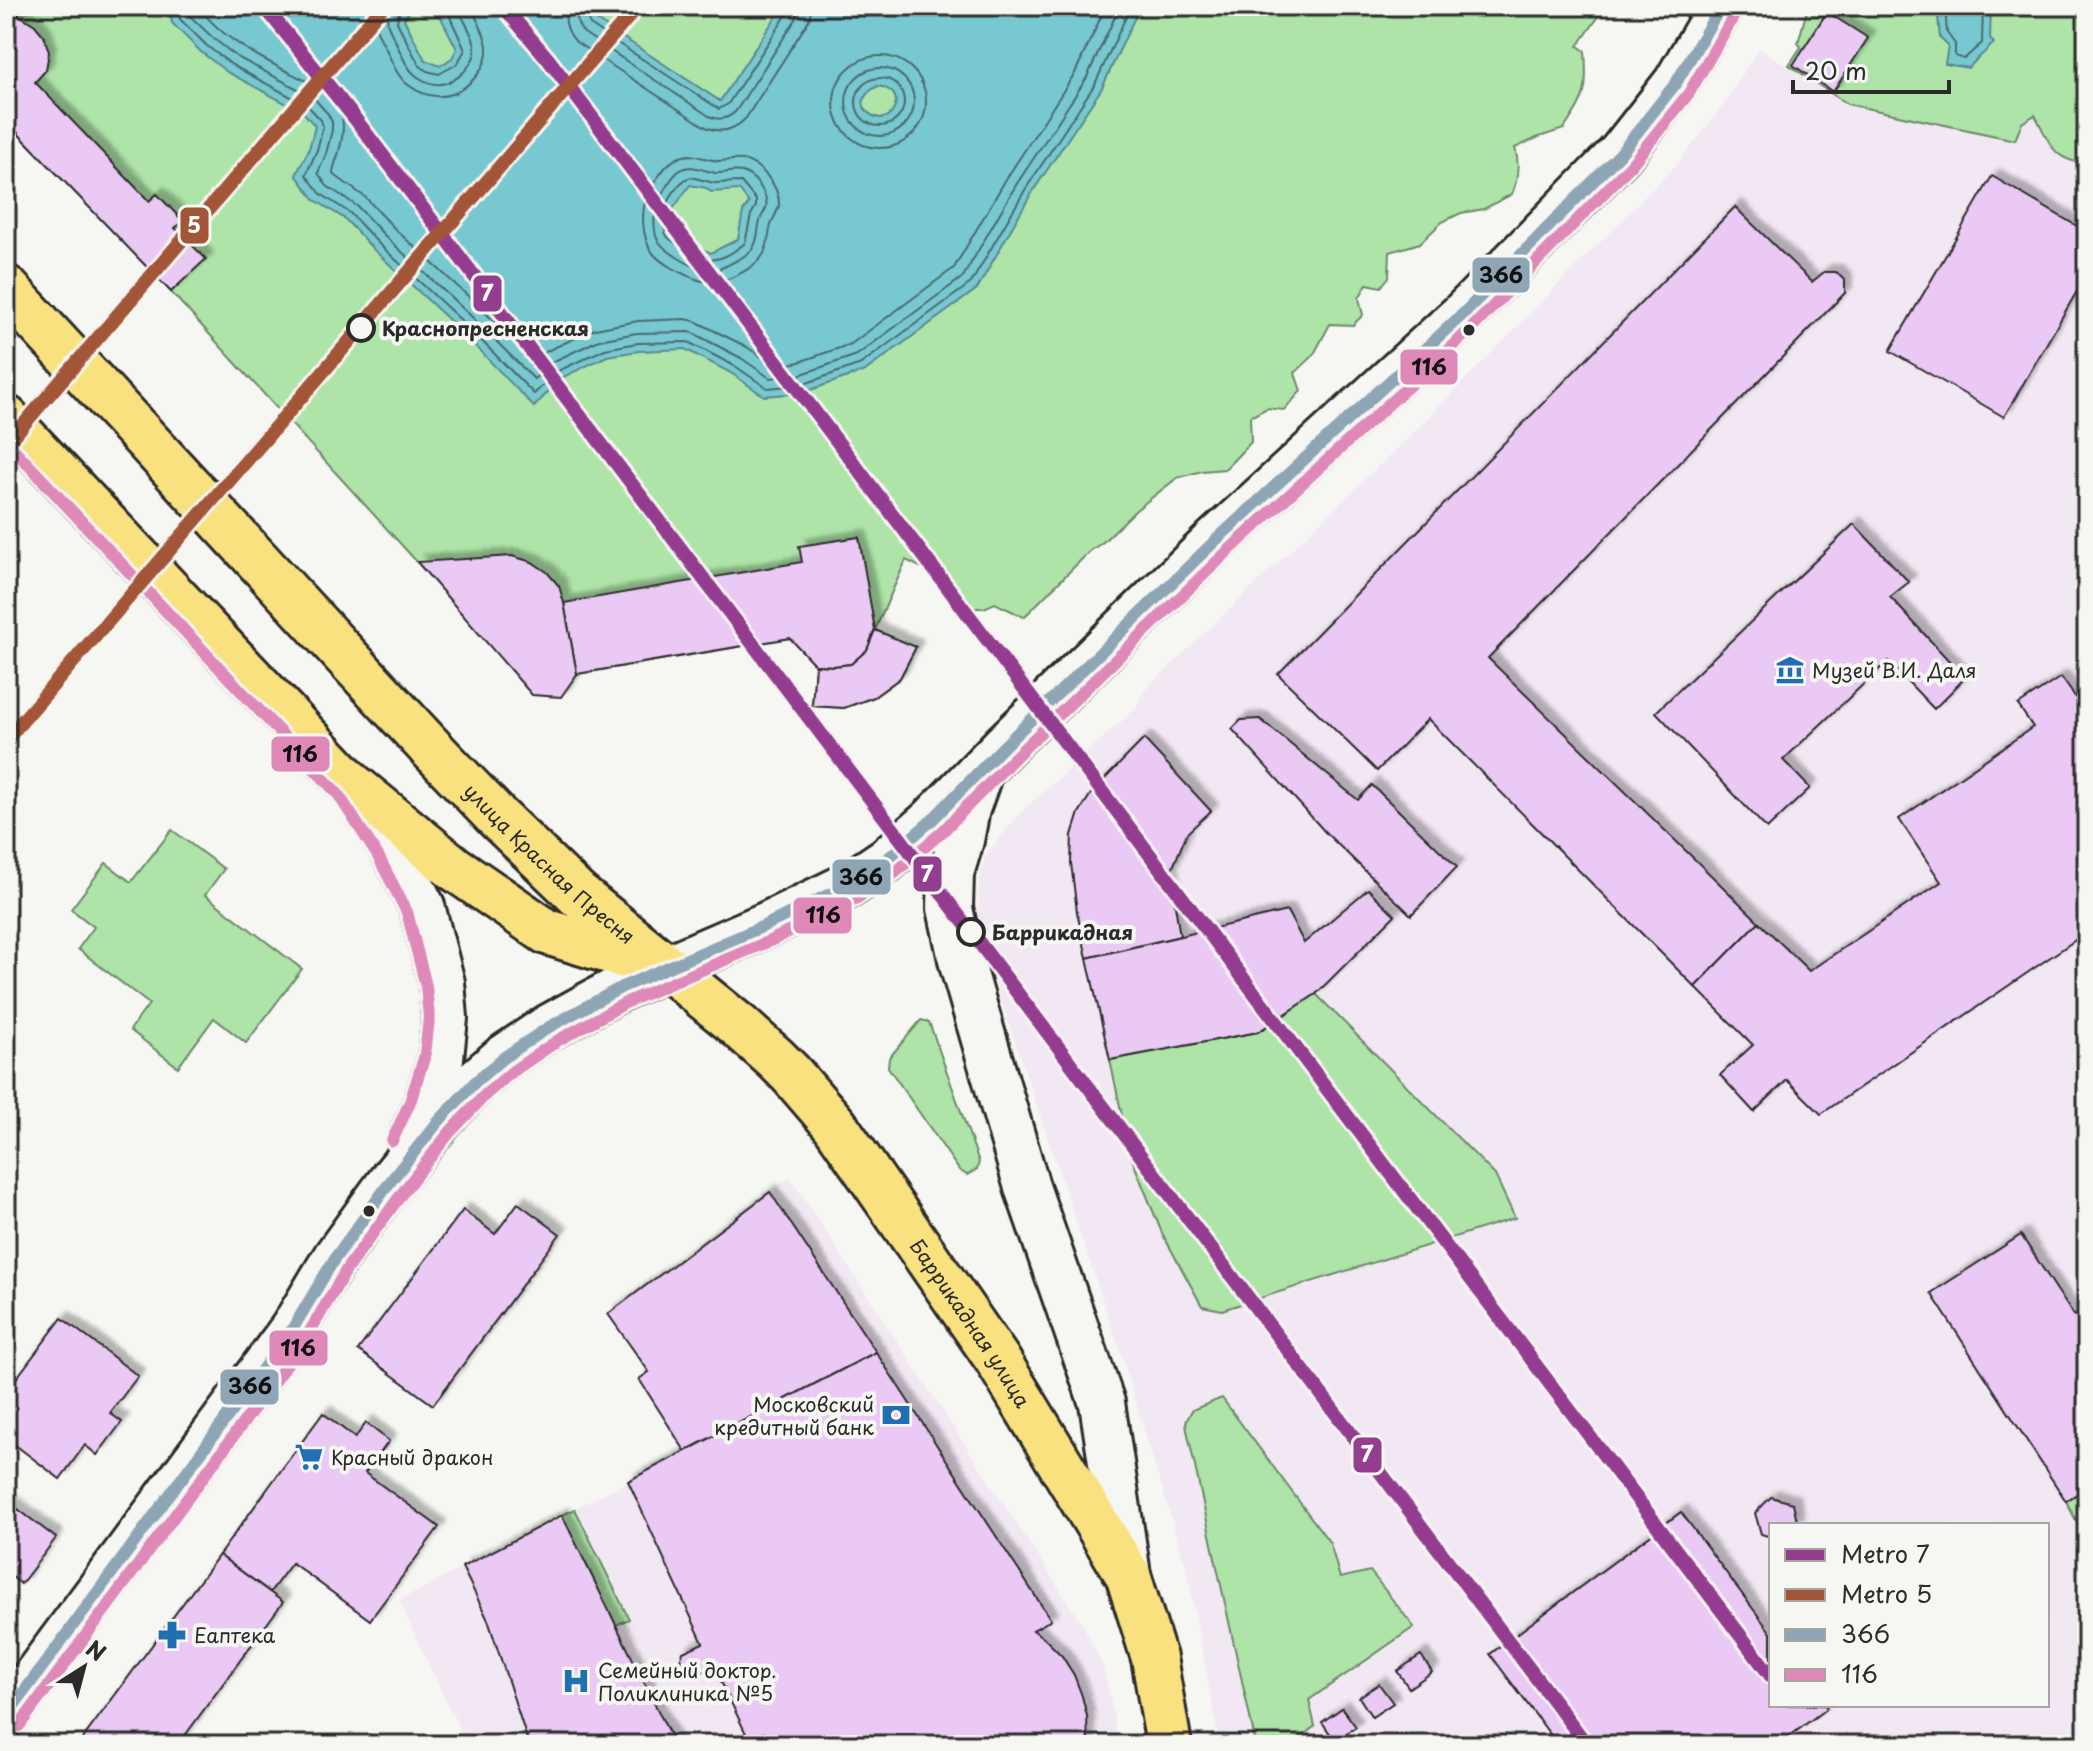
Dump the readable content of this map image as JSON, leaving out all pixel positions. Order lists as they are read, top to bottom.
{
  "streets": {
    "main road": ["улица Красная Пресня", "Баррикадная улица"]
  },
  "crossings": [
    ["улица Красная Пресня", "Баррикадная улица"]
  ],
  "places": {
    "other": ["Краснопресненская", "Баррикадная"],
    "museum": ["Музей В.И. Даля"],
    "bank": ["Московский кредитный банк"],
    "supermarket": ["Красный дракон"],
    "pharmacy": ["Еаптека"],
    "hospital": ["Семейный доктор. Поликлиника №5"]
  },
  "lines": [
    "metro line 7",
    "metro line 5",
    "transit line 366",
    "transit line 116"
  ],
  "legend": [
    "Metro 7",
    "Metro 5",
    "366",
    "116"
  ],
  "scale_bar": "20 m",
  "north": "top right"
}
